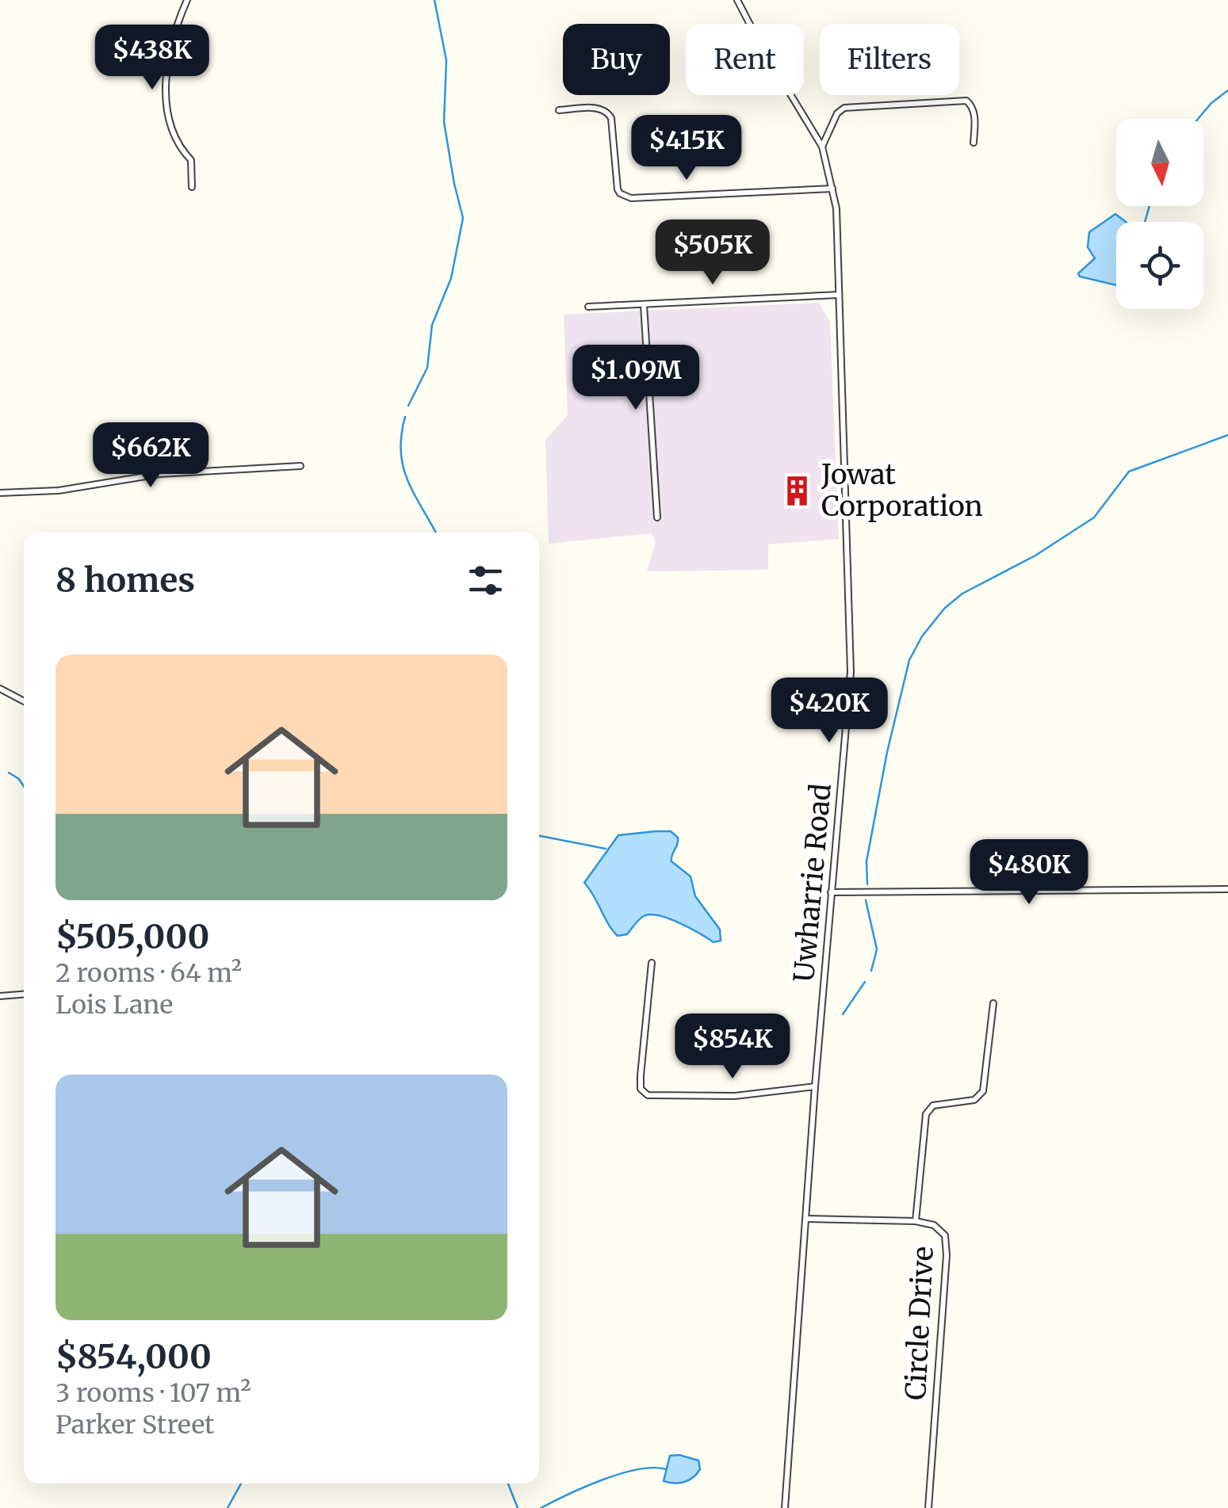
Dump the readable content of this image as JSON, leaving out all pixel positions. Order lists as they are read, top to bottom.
{
  "streets": {
    "street": ["Uwharrie Road", "Circle Drive"]
  },
  "crossings": [
    ["Uwharrie Road", "Circle Drive"]
  ],
  "places": {
    "building": ["Jowat Corporation"]
  },
  "north": "bottom",
  "page": {
    "chip": ["Buy", "Rent", "Filters"],
    "price": [
      "$438K",
      "$415K",
      "$505K",
      "$1.09M",
      "$662K",
      "$420K",
      "$480K",
      "$854K"
    ],
    "heading": "8 homes",
    "list": [
      {
        "name": "$505,000",
        "note": "2 rooms · 64 m² · Lois Lane"
      },
      {
        "name": "$854,000",
        "note": "3 rooms · 107 m² · Parker Street"
      }
    ]
  }
}
